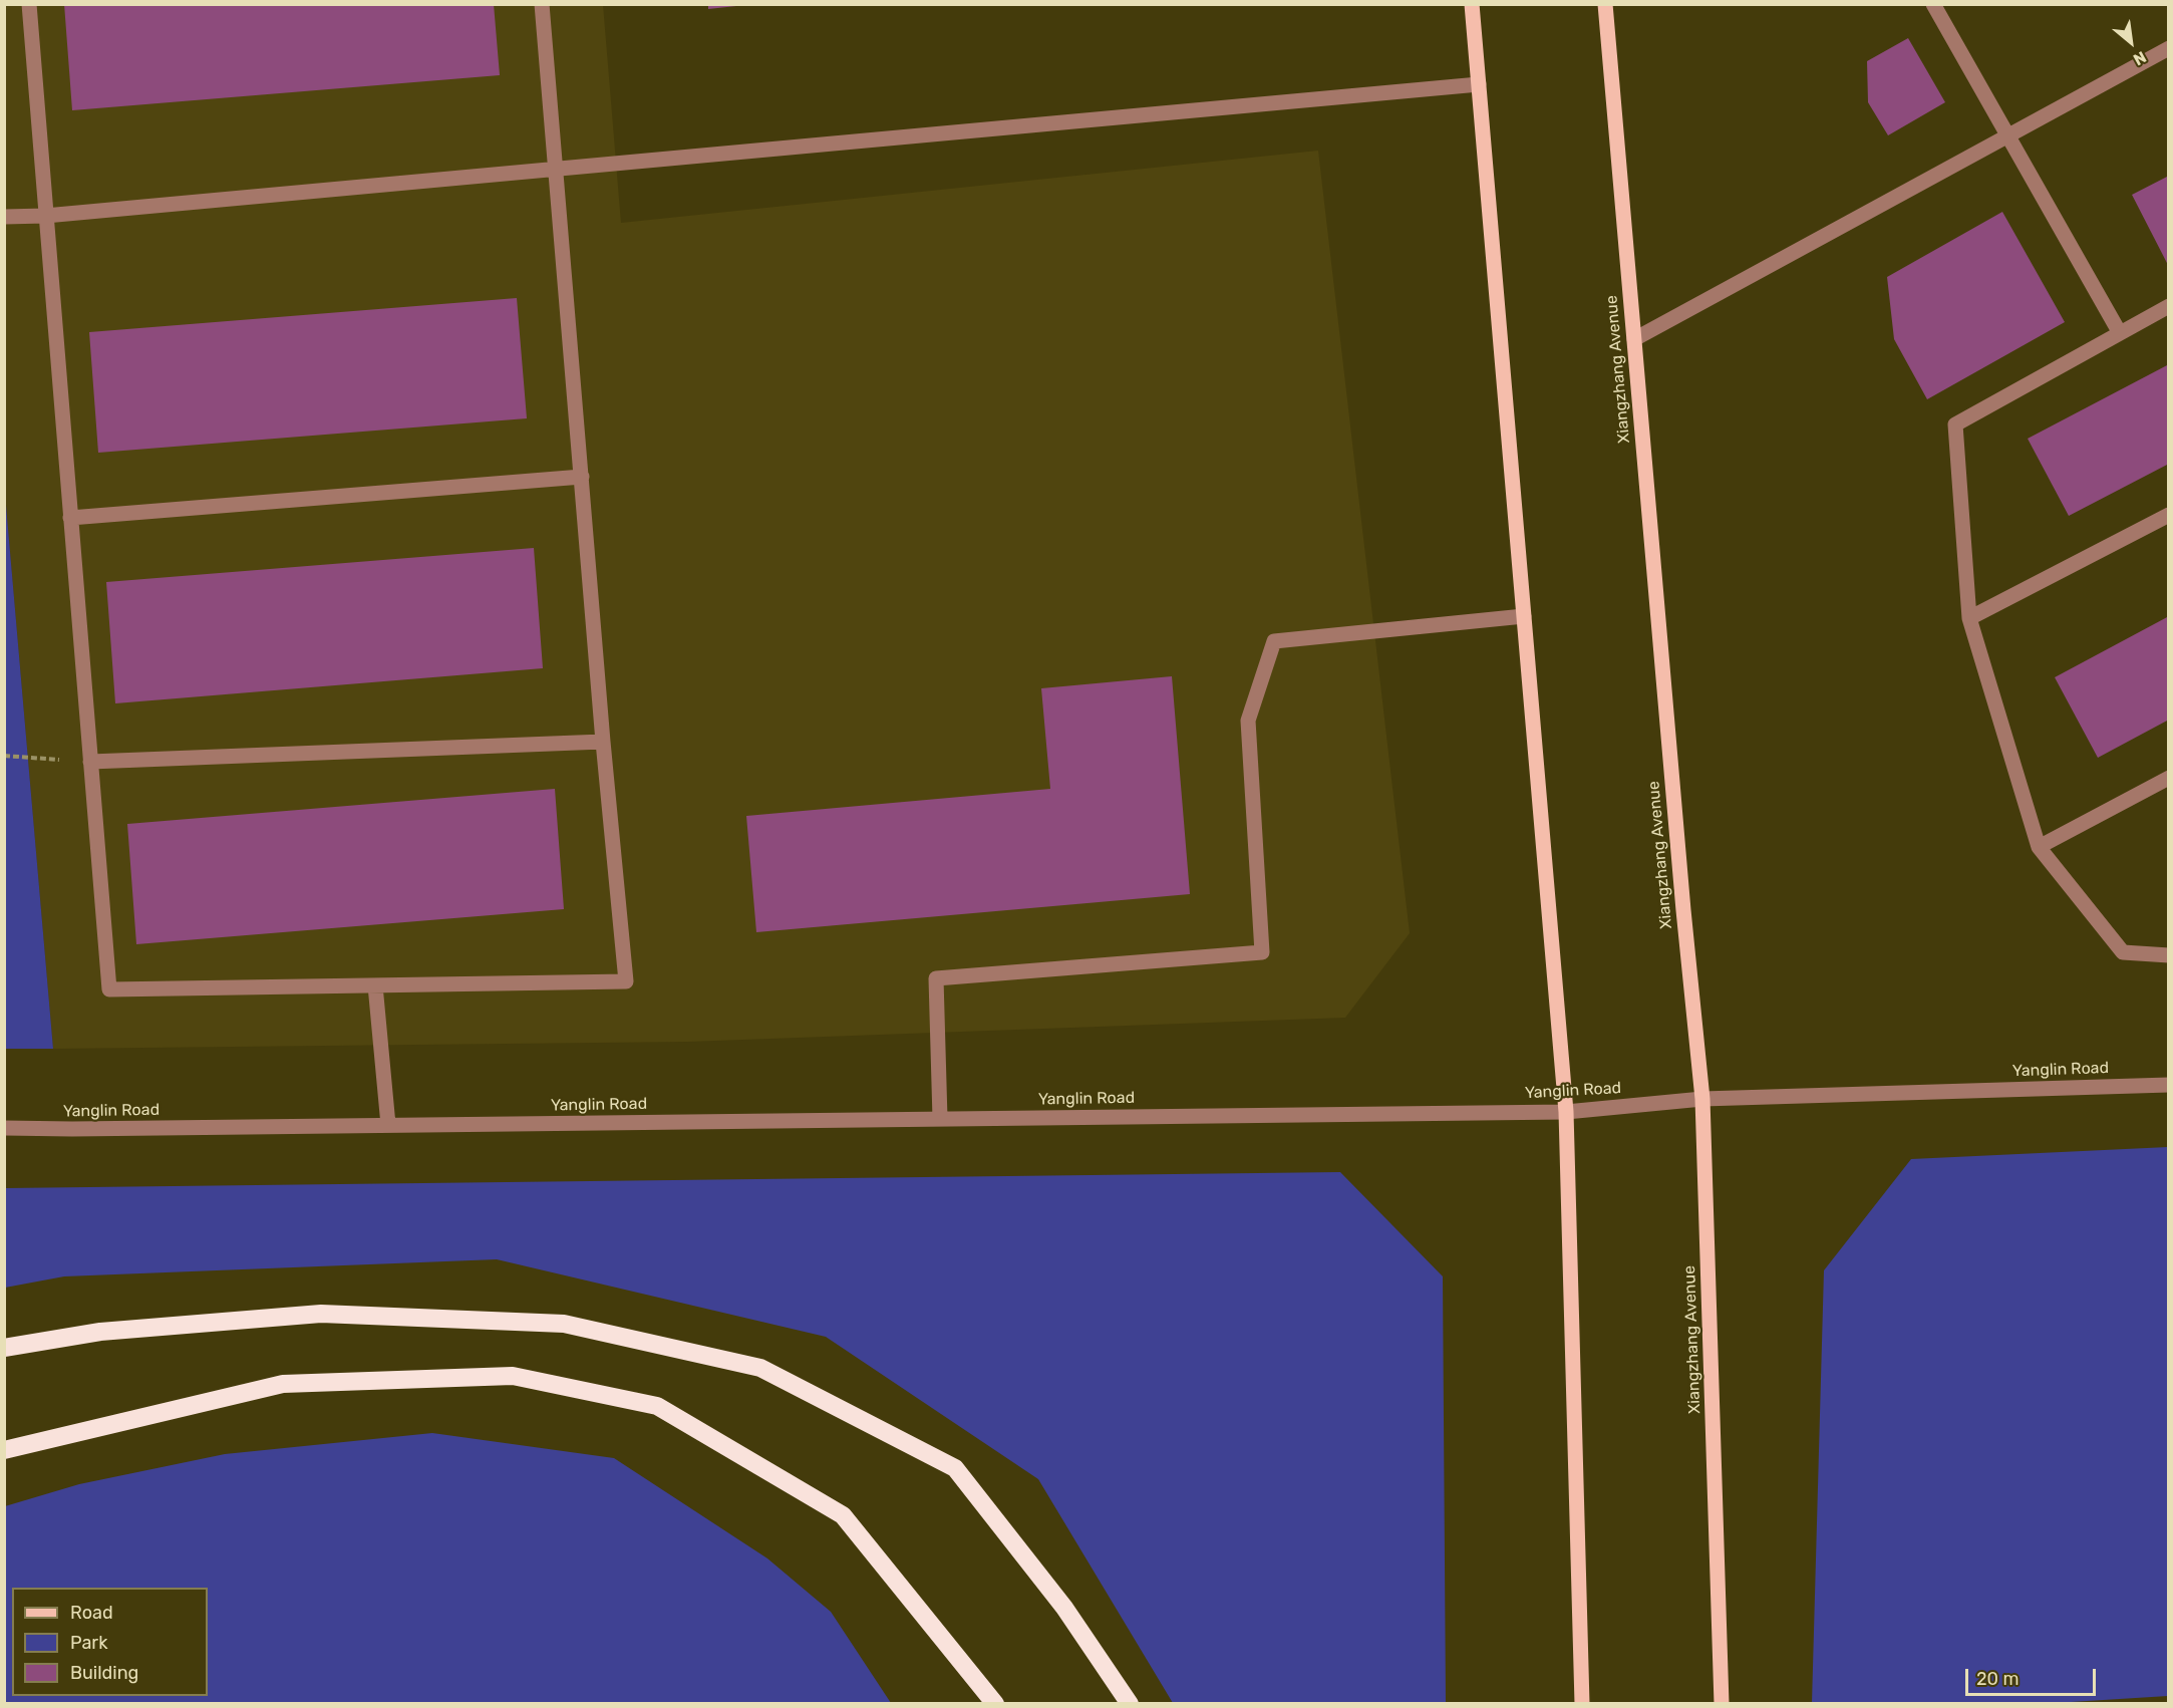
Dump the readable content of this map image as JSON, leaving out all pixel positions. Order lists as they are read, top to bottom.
{
  "streets": {
    "main road": ["Xiangzhang Avenue"],
    "street": ["Yanglin Road"]
  },
  "crossings": [
    ["Xiangzhang Avenue", "Yanglin Road"]
  ],
  "legend": ["Road", "Park", "Building"],
  "scale_bar": "20 m",
  "north": "bottom right"
}
